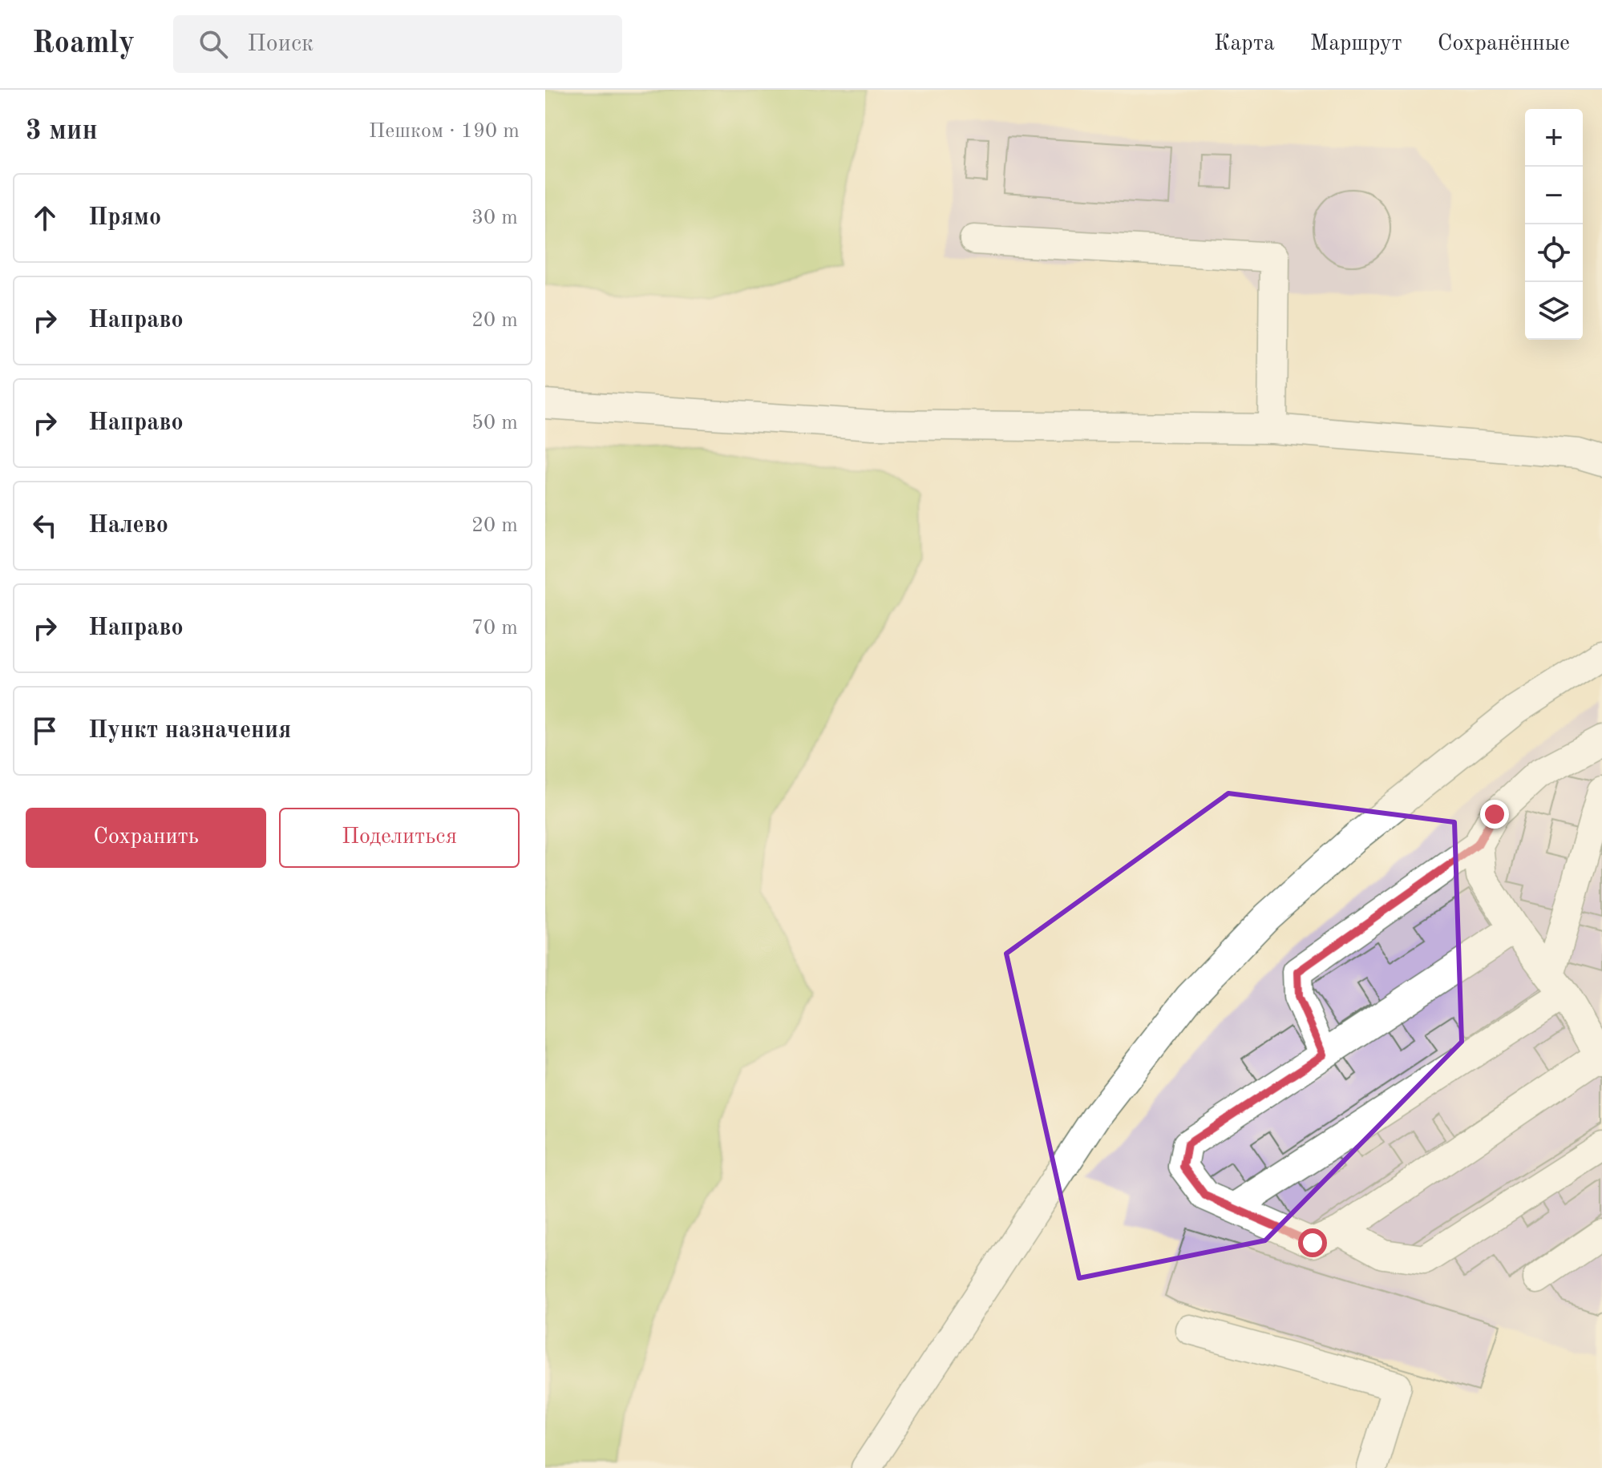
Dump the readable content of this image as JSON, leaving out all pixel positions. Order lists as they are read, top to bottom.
{
  "page": {
    "header": "Roamly",
    "search": "Поиск",
    "nav": ["Карта", "Маршрут", "Сохранённые"],
    "heading": ["3 мин", "Пешком · 190 m"],
    "map_buttons": ["+", "−"],
    "list": [
      ["Прямо", "30 m"],
      ["Направо", "20 m"],
      ["Направо", "50 m"],
      ["Налево", "20 m"],
      ["Направо", "70 m"],
      "Пункт назначения"
    ],
    "buttons": ["Сохранить", "Поделиться"]
  }
}
